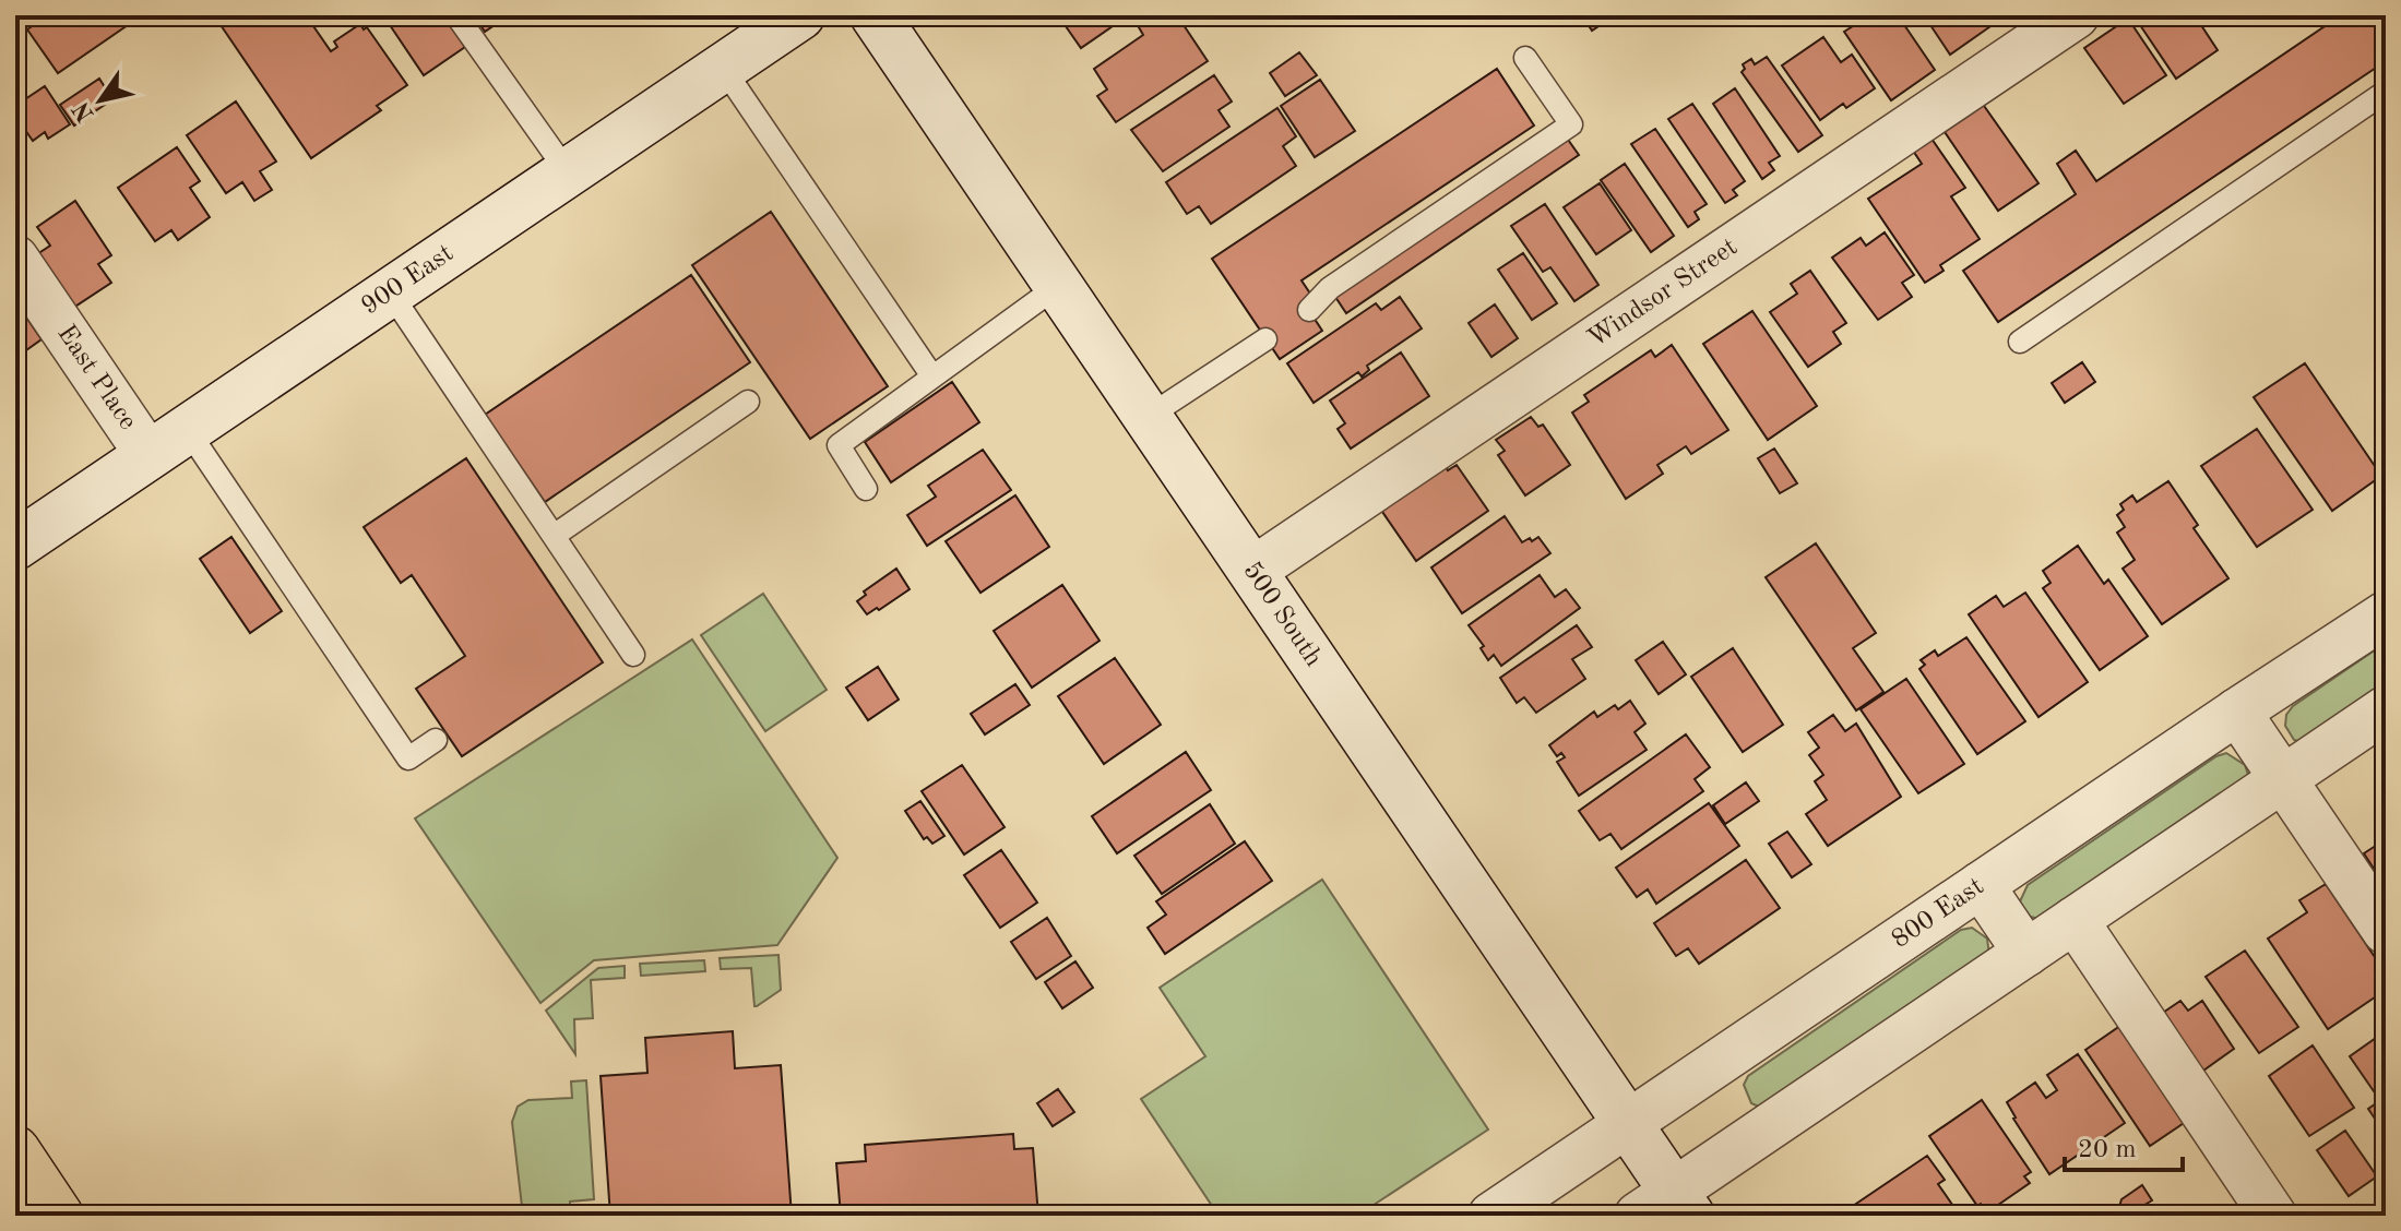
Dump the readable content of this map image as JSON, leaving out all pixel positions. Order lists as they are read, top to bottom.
{
  "streets": {
    "street": [
      "900 East",
      "Windsor Street",
      "East Place",
      "500 South",
      "800 East"
    ]
  },
  "crossings": [
    ["900 East", "East Place"],
    ["Windsor Street", "500 South"],
    ["500 South", "800 East"]
  ],
  "scale_bar": "20 m",
  "north": "bottom left"
}
